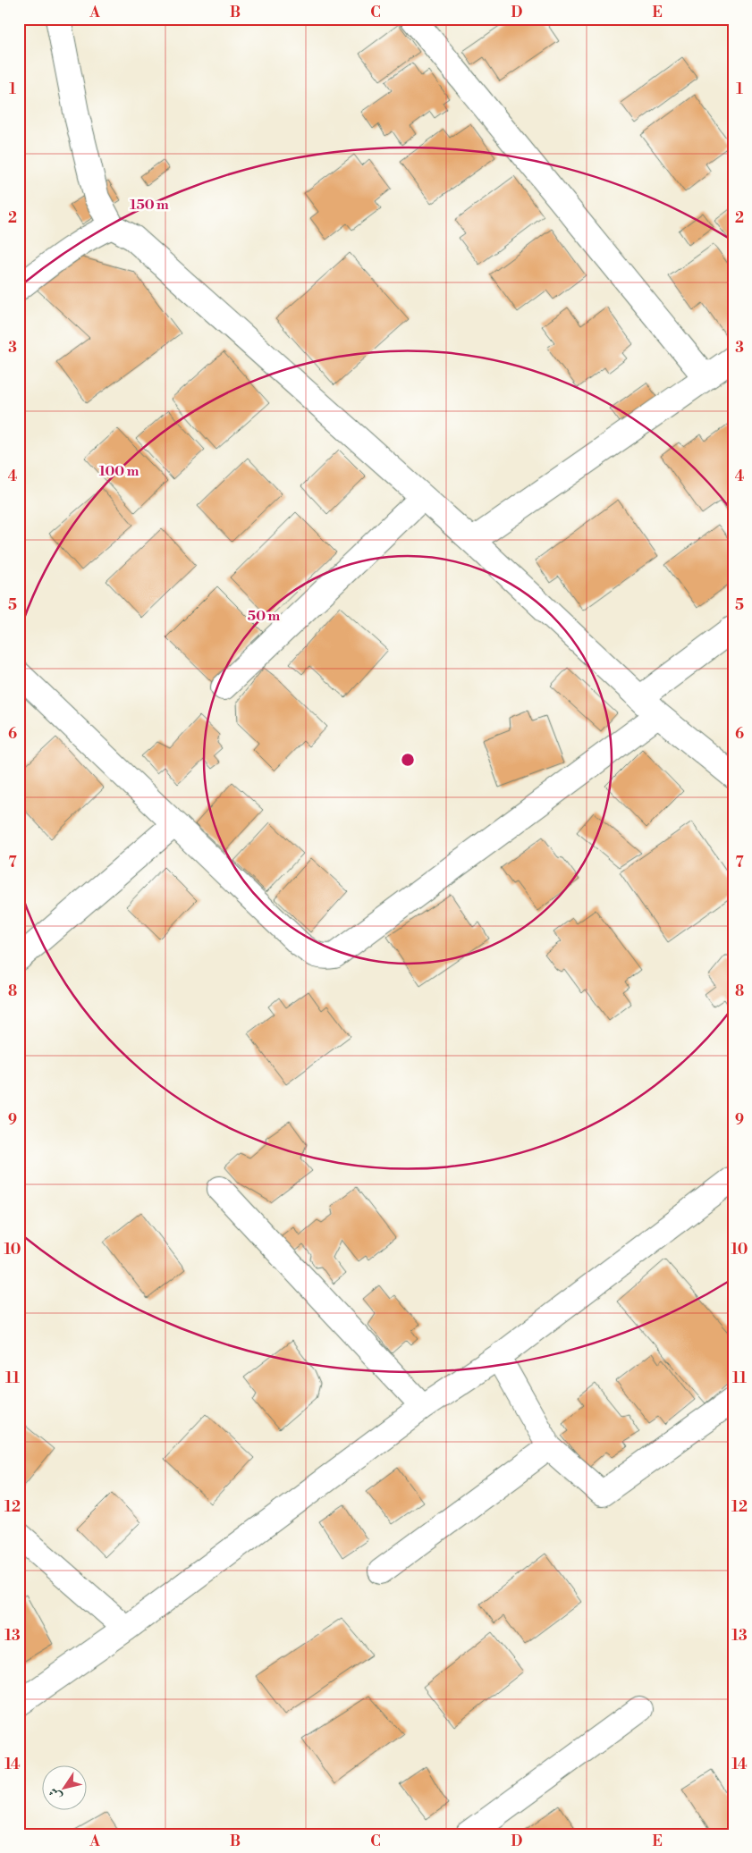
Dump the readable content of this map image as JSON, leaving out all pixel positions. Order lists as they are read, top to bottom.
{
  "north": "bottom left",
  "grid": {
    "columns": [
      "A",
      "B",
      "C",
      "D",
      "E"
    ],
    "rows": [
      "1",
      "2",
      "3",
      "4",
      "5",
      "6",
      "7",
      "8",
      "9",
      "10",
      "11",
      "12",
      "13",
      "14"
    ]
  },
  "rings": ["150 m", "100 m", "50 m"]
}
